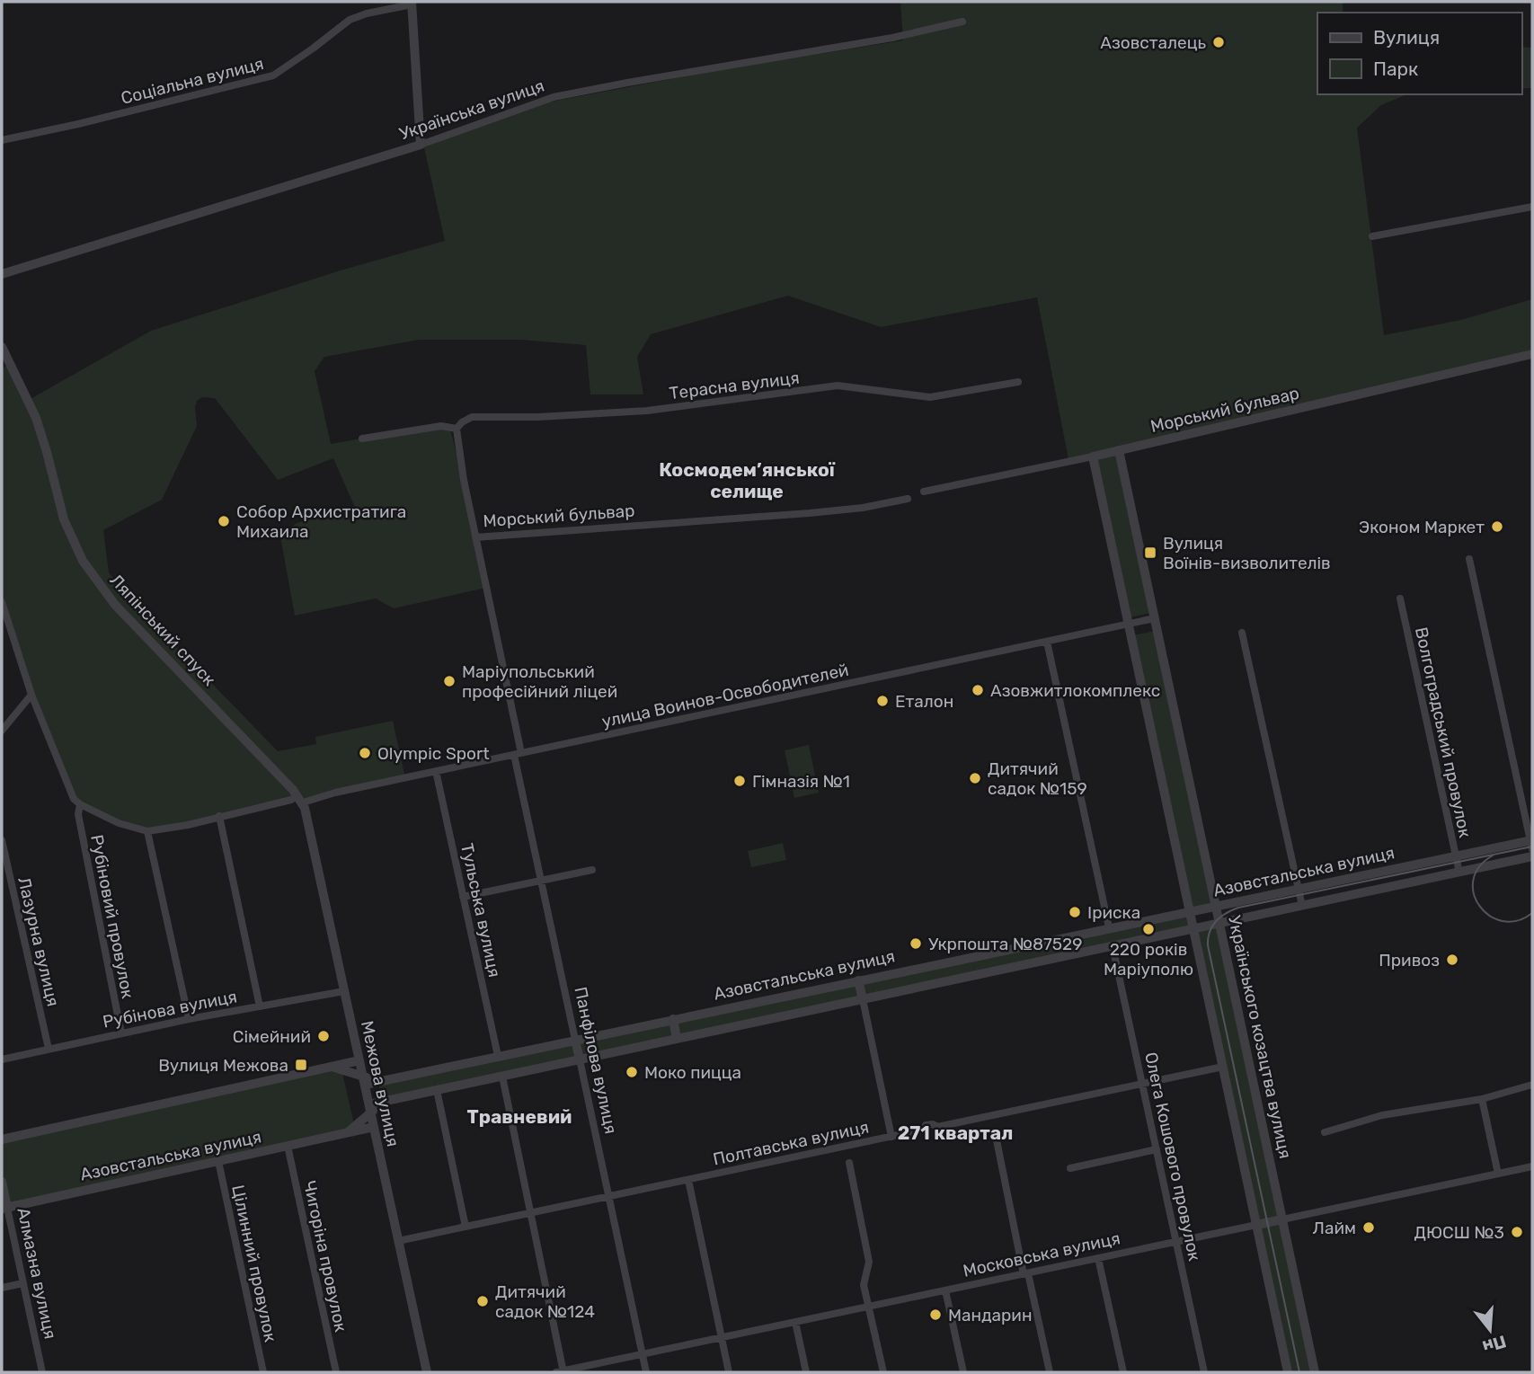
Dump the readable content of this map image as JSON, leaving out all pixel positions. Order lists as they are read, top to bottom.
{
  "streets": {
    "street": [
      "Соціальна вулиця",
      "Українська вулиця",
      "Терасна вулиця",
      "Морський бульвар",
      "Ляпінський спуск",
      "улица Воинов-Освободителей",
      "Волгоградський провулок",
      "Азовстальська вулиця",
      "Тульська вулиця",
      "Рубіновий провулок",
      "Лазурна вулиця",
      "Рубінова вулиця",
      "Українського козацтва вулиця",
      "Панфілова вулиця",
      "Межова вулиця",
      "Полтавська вулиця",
      "Олега Кошового провулок",
      "Московська вулиця",
      "Чигоріна провулок",
      "Цілинний провулок",
      "Алмазна вулиця"
    ]
  },
  "crossings": [
    ["Морський бульвар", "Українського козацтва вулиця"],
    ["Ляпінський спуск", "улица Воинов-Освободителей"],
    ["Ляпінський спуск", "Межова вулиця"],
    ["улица Воинов-Освободителей", "Тульська вулиця"],
    ["улица Воинов-Освободителей", "Українського козацтва вулиця"],
    ["улица Воинов-Освободителей", "Панфілова вулиця"],
    ["улица Воинов-Освободителей", "Межова вулиця"],
    ["Волгоградський провулок", "Азовстальська вулиця"],
    ["Азовстальська вулиця", "Тульська вулиця"],
    ["Азовстальська вулиця", "Українського козацтва вулиця"],
    ["Азовстальська вулиця", "Панфілова вулиця"],
    ["Азовстальська вулиця", "Межова вулиця"],
    ["Азовстальська вулиця", "Олега Кошового провулок"],
    ["Азовстальська вулиця", "Чигоріна провулок"],
    ["Азовстальська вулиця", "Цілинний провулок"],
    ["Азовстальська вулиця", "Алмазна вулиця"],
    ["Рубіновий провулок", "Рубінова вулиця"],
    ["Лазурна вулиця", "Рубінова вулиця"],
    ["Рубінова вулиця", "Межова вулиця"],
    ["Українського козацтва вулиця", "Московська вулиця"],
    ["Панфілова вулиця", "Полтавська вулиця"],
    ["Панфілова вулиця", "Московська вулиця"],
    ["Межова вулиця", "Полтавська вулиця"],
    ["Полтавська вулиця", "Олега Кошового провулок"],
    ["Олега Кошового провулок", "Московська вулиця"]
  ],
  "districts": ["Космодем’янської селище", "Травневий", "271 квартал"],
  "places": {
    "other": [
      "Азовсталець",
      "Собор Архистратига Михаила",
      "Эконом Маркет",
      "Маріупольський професійний ліцей",
      "Азовжитлокомплекс",
      "Еталон",
      "Olympic Sport",
      "Дитячий садок №159",
      "Гімназія №1",
      "Іриска",
      "220 років Маріуполю",
      "Укрпошта №87529",
      "Привоз",
      "Сімейний",
      "Моко пицца",
      "Лайм",
      "ДЮСШ №3",
      "Дитячий садок №124",
      "Мандарин"
    ],
    "transit": ["Вулиця Воїнів-визволителів", "Вулиця Межова"]
  },
  "legend": ["Вулиця", "Парк"],
  "north": "bottom"
}
